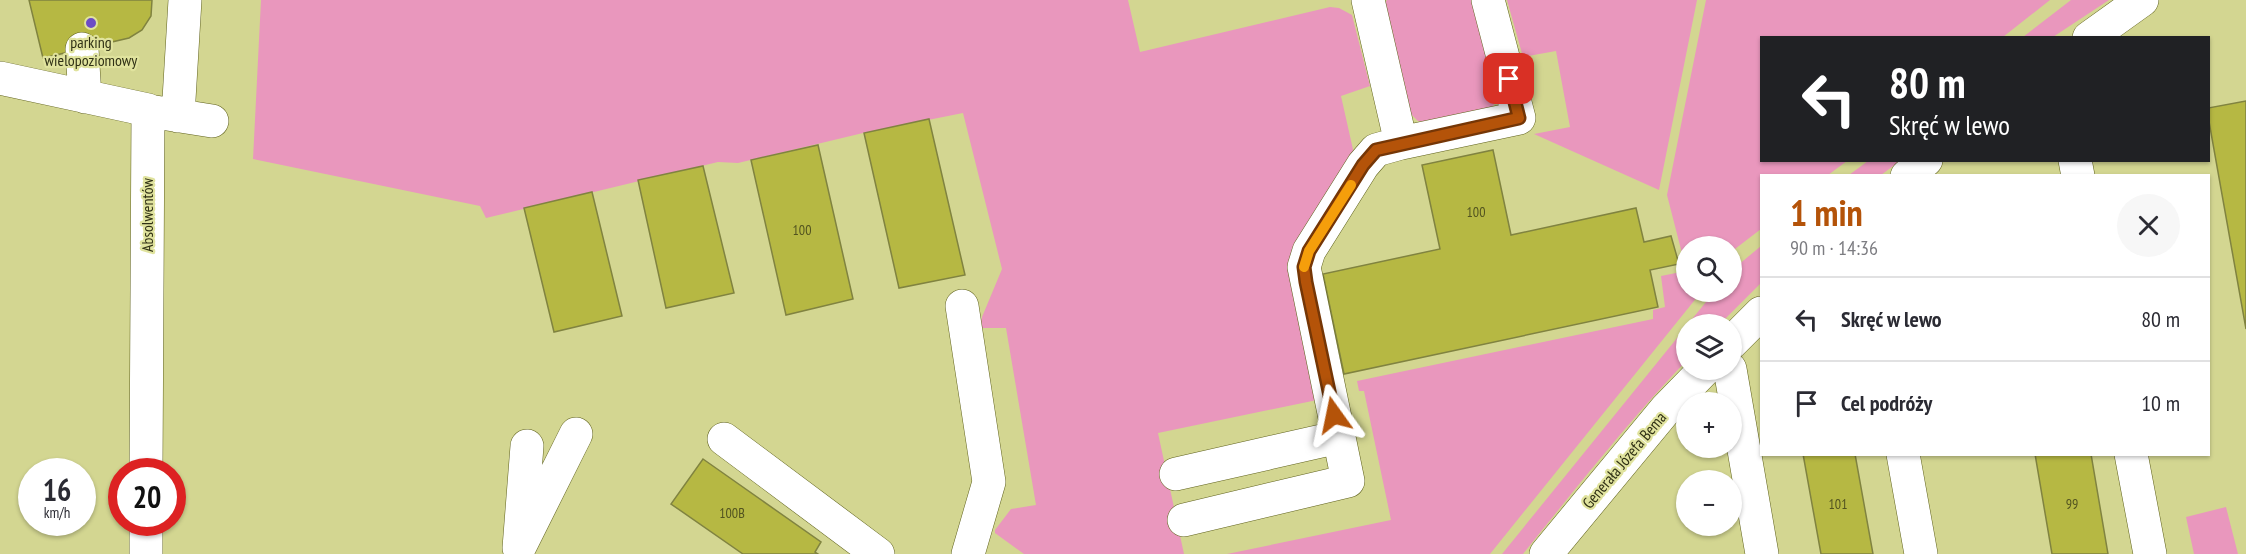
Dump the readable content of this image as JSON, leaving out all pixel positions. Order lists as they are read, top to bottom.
{
  "streets": {
    "street": ["Absolwentów", "Generała Józefa Bema"]
  },
  "places": ["parking wielopoziomowy"],
  "house_numbers": [
    "100",
    "100",
    "101",
    "99",
    "100B"
  ],
  "page": {
    "turn": ["80 m", "Skręć w lewo"],
    "heading": ["1 min", "90 m · 14:36"],
    "map_buttons": ["+", "−"],
    "list": [
      {
        "name": "Skręć w lewo",
        "value": "80 m"
      },
      {
        "name": "Cel podróży",
        "value": "10 m"
      }
    ],
    "speed": "16 km/h",
    "limit": "20"
  }
}
